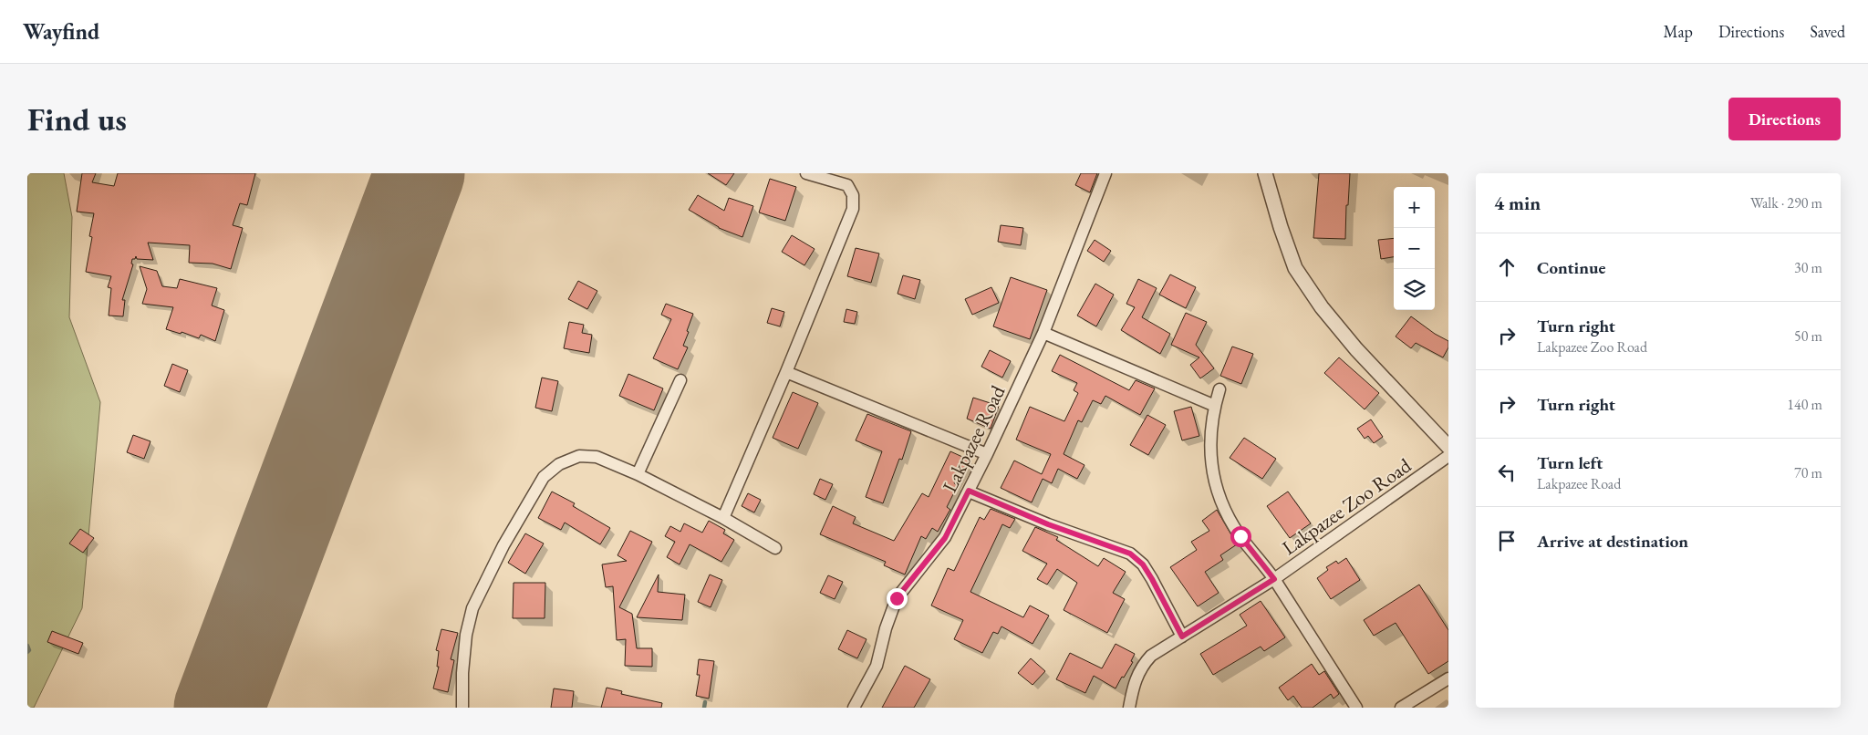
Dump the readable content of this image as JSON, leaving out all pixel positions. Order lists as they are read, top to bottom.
{
  "streets": {
    "street": ["Lakpazee Road", "Lakpazee Zoo Road"]
  },
  "page": {
    "header": "Wayfind",
    "nav": ["Map", "Directions", "Saved"],
    "buttons": "Directions",
    "title": "Find us",
    "heading": ["4 min", "Walk · 290 m"],
    "map_buttons": ["+", "−"],
    "list": [
      ["Continue", "30 m"],
      ["Turn right", "Lakpazee Zoo Road", "50 m"],
      ["Turn right", "140 m"],
      ["Turn left", "Lakpazee Road", "70 m"],
      "Arrive at destination"
    ]
  }
}
